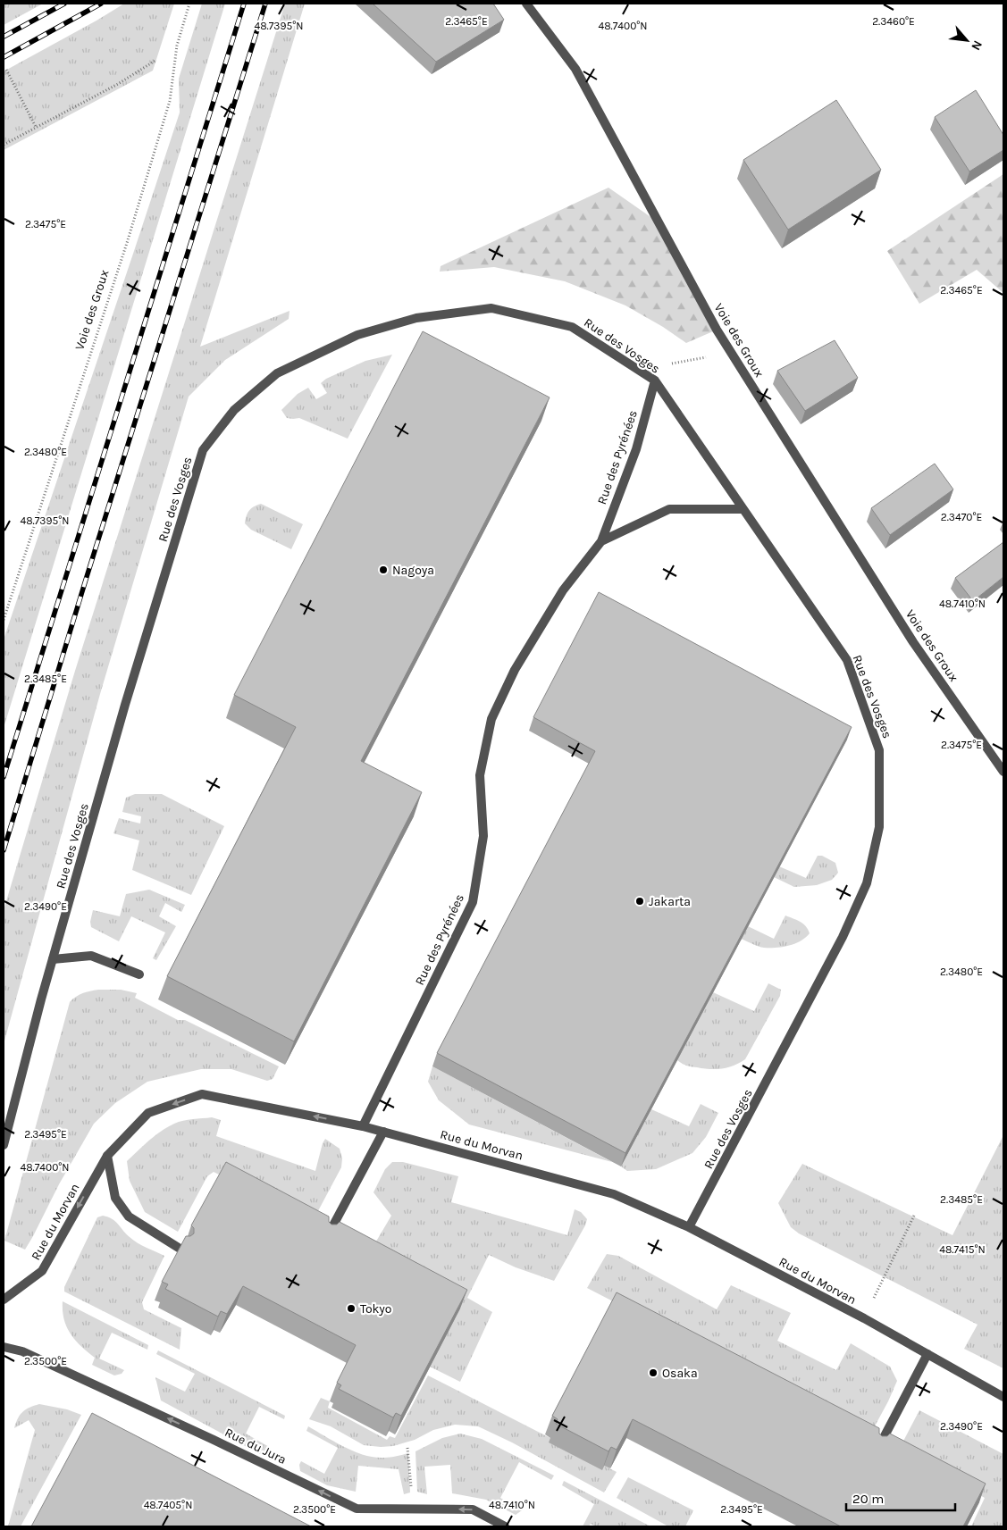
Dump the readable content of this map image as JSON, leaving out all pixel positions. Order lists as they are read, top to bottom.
{
  "streets": {
    "street": [
      "Voie des Groux",
      "Rue des Vosges",
      "Rue des Pyrénées",
      "Rue du Morvan",
      "Rue du Jura"
    ]
  },
  "crossings": [
    ["Rue des Vosges", "Rue des Pyrénées"],
    ["Rue des Vosges", "Rue du Morvan"],
    ["Rue des Pyrénées", "Rue du Morvan"]
  ],
  "one_way": ["Rue du Jura"],
  "places": [
    "Nagoya",
    "Jakarta",
    "Tokyo",
    "Osaka"
  ],
  "scale_bar": "20 m",
  "north": "bottom right",
  "coordinates": [
    "2.3465°E",
    "2.3460°E",
    "48.7395°N",
    "48.7400°N",
    "2.3475°E",
    "2.3480°E",
    "2.3470°E",
    "48.7410°N",
    "2.3485°E",
    "2.3490°E",
    "2.3495°E",
    "48.7415°N",
    "2.3500°E",
    "48.7405°N"
  ]
}
